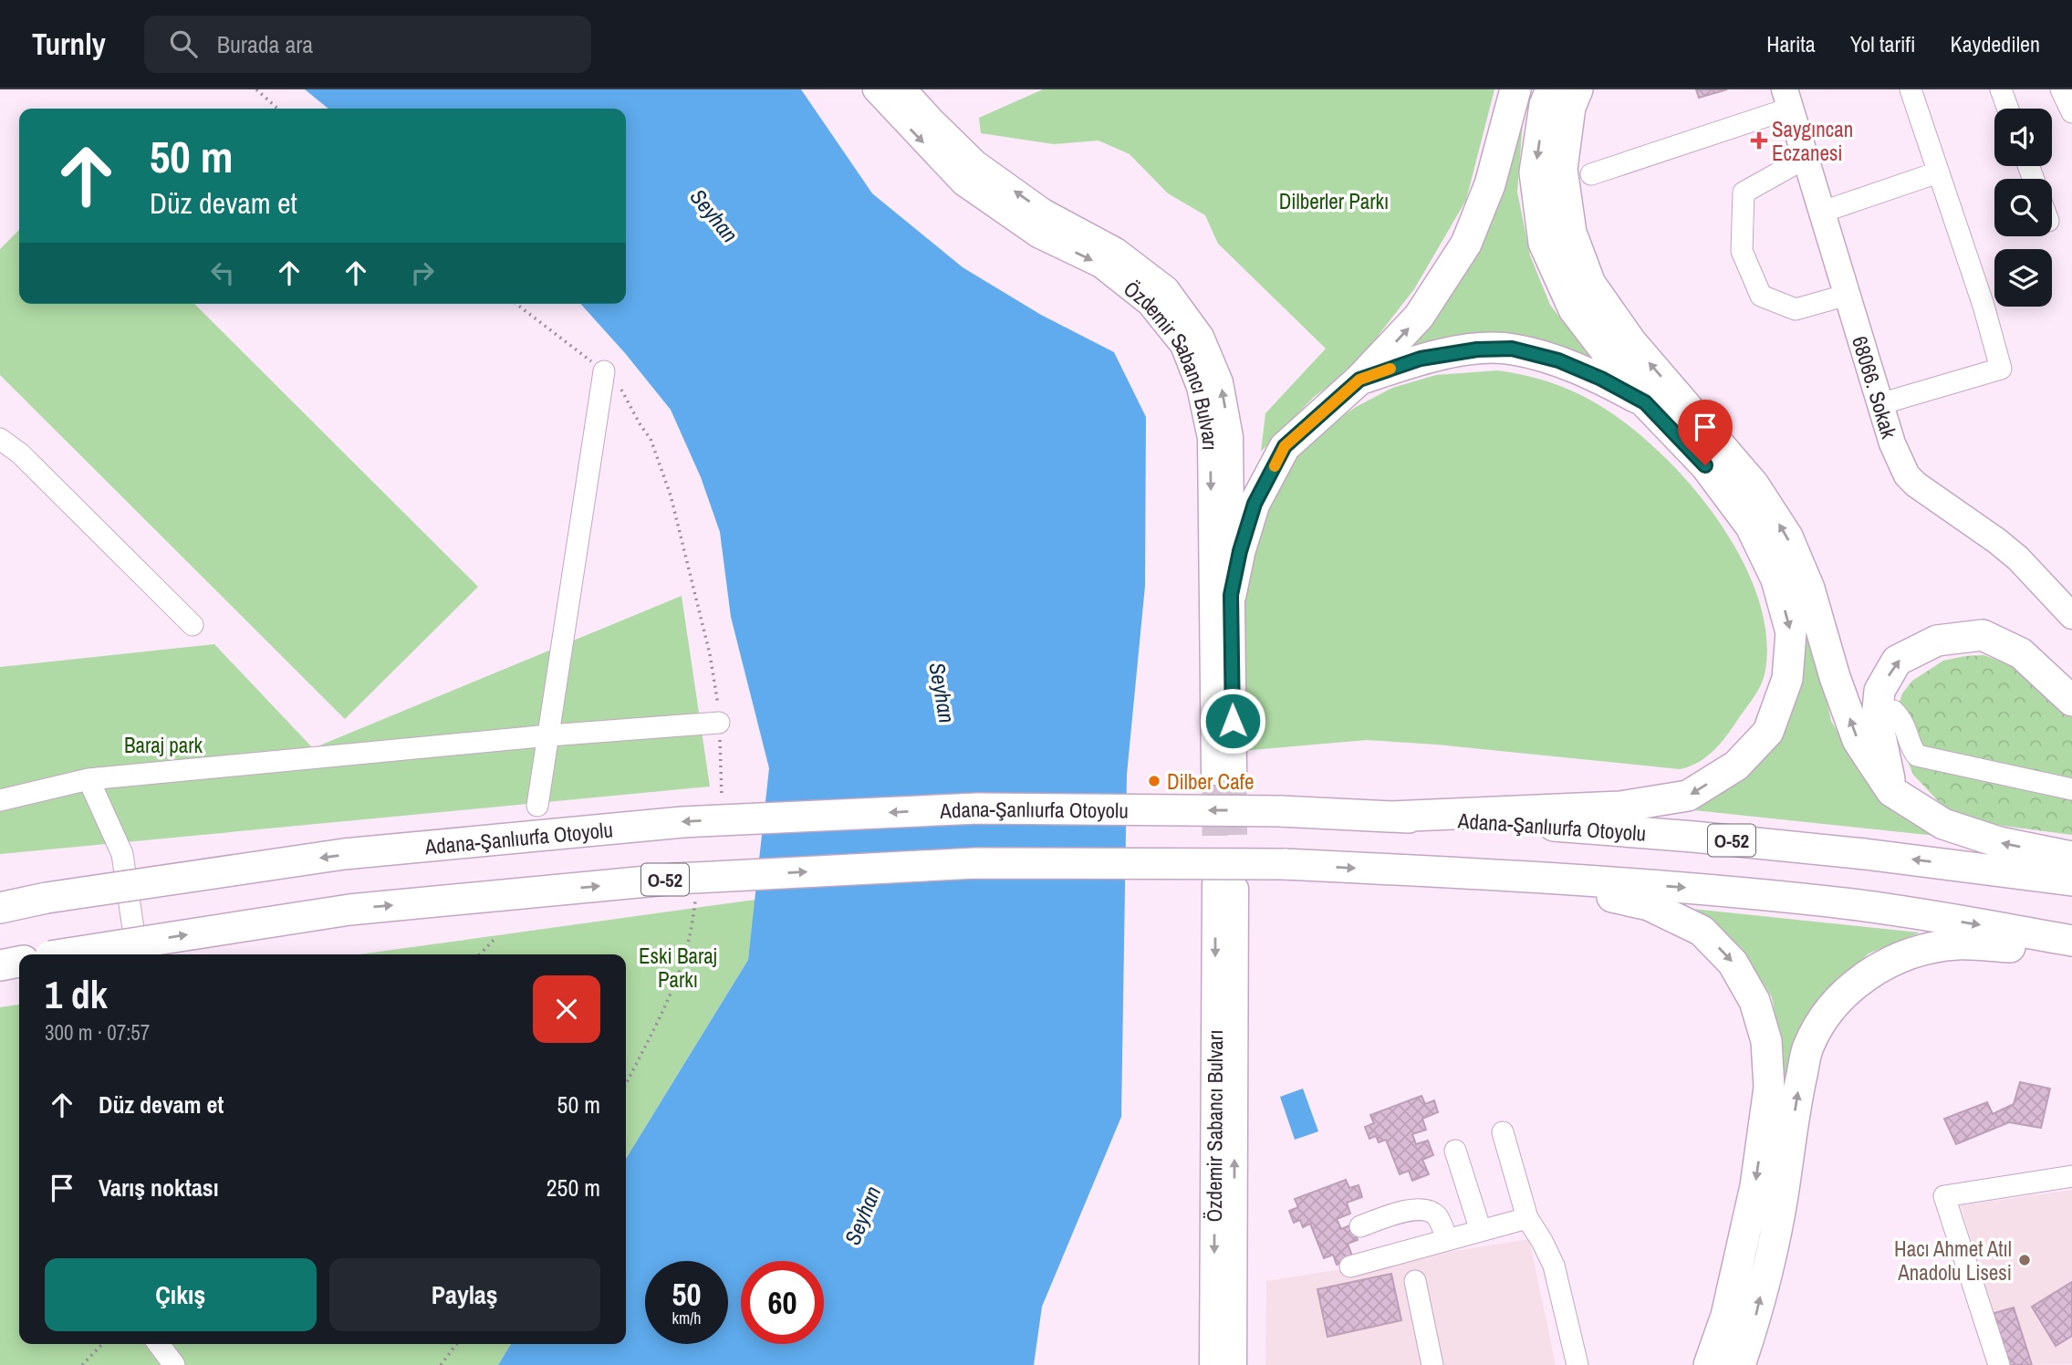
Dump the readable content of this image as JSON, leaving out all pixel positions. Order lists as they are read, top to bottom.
{
  "streets": {
    "highway": ["Adana-Şanlıurfa Otoyolu", "O-52"],
    "main road": ["Özdemir Sabancı Bulvarı", "68066. Sokak"]
  },
  "water": ["Seyhan"],
  "parks": ["Dilberler Parkı", "Baraj park", "Eski Baraj Parkı"],
  "places": {
    "health": ["Saygıncan Eczanesi"],
    "other": ["Dilber Cafe", "Hacı Ahmet Atıl Anadolu Lisesi"]
  },
  "page": {
    "header": "Turnly",
    "search": "Burada ara",
    "nav": ["Harita", "Yol tarifi", "Kaydedilen"],
    "turn": ["50 m", "Düz devam et"],
    "heading": ["1 dk", "300 m · 07:57"],
    "list": [
      {
        "name": "Düz devam et",
        "value": "50 m"
      },
      {
        "name": "Varış noktası",
        "value": "250 m"
      }
    ],
    "buttons": ["Çıkış", "Paylaş"],
    "speed": "50 km/h",
    "limit": "60"
  }
}
